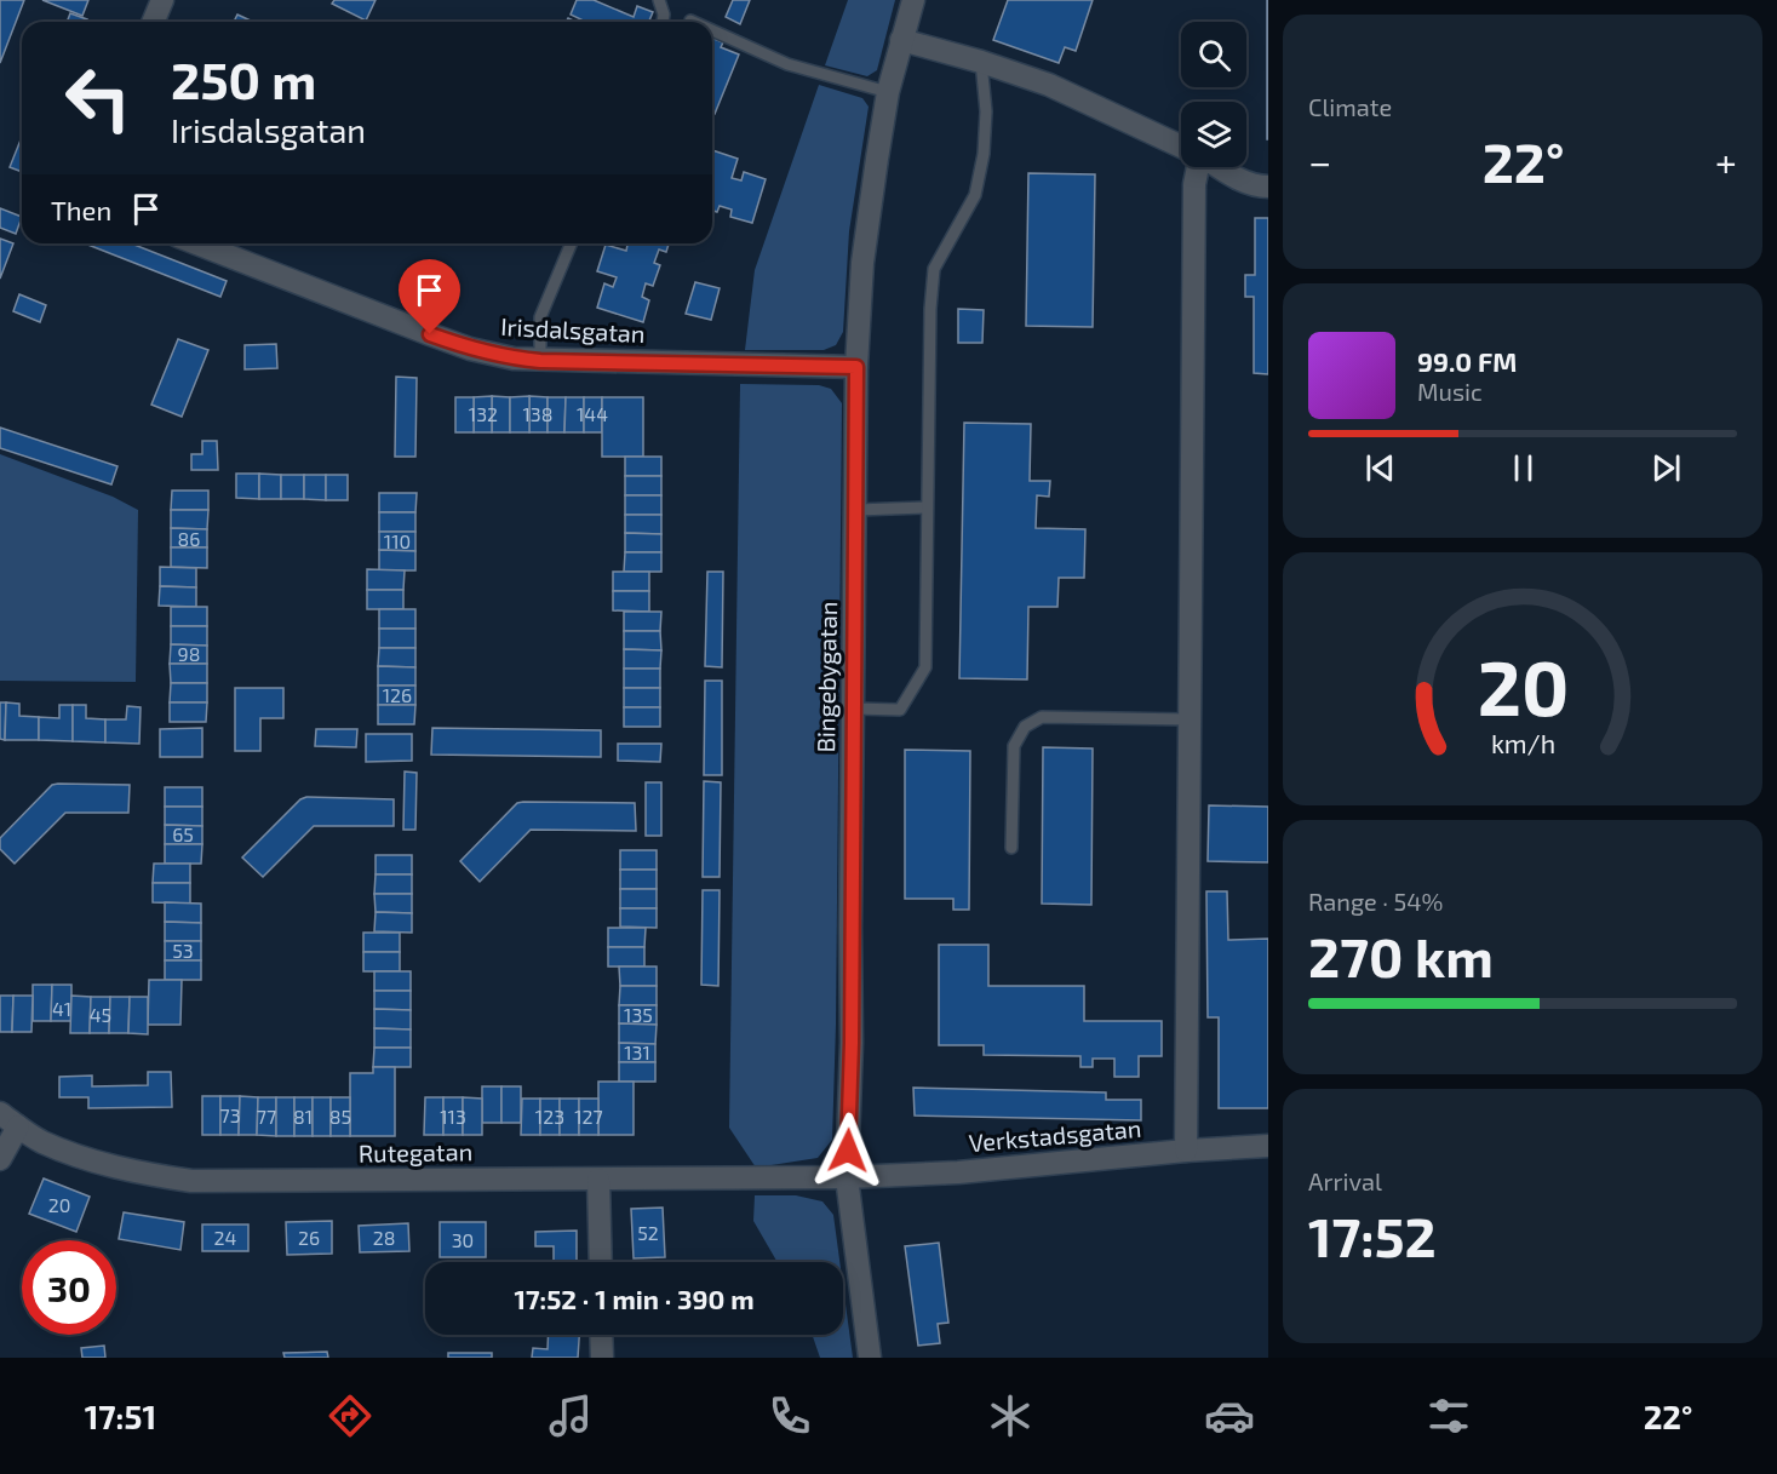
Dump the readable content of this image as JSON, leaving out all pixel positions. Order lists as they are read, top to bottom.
{
  "streets": {
    "street": [
      "Irisdalsgatan",
      "Bingebygatan",
      "Verkstadsgatan",
      "Rutegatan"
    ]
  },
  "crossings": [
    ["Irisdalsgatan", "Bingebygatan"],
    ["Bingebygatan", "Verkstadsgatan"],
    ["Bingebygatan", "Rutegatan"],
    ["Verkstadsgatan", "Rutegatan"]
  ],
  "house_numbers": [
    "132",
    "138",
    "144",
    "86",
    "110",
    "98",
    "126",
    "65",
    "53",
    "41",
    "45",
    "135",
    "131",
    "73",
    "77",
    "81",
    "85",
    "113",
    "123",
    "127",
    "20",
    "52",
    "24",
    "26",
    "28",
    "30"
  ],
  "page": {
    "tile": [
      "Climate",
      ["Range · 54%", "270 km"],
      ["Arrival", "17:52"]
    ],
    "turn": ["250 m", "Irisdalsgatan"],
    "heat": ["−", "22°", "+"],
    "then": "Then",
    "song": ["99.0 FM", "Music"],
    "limit": "30",
    "trip": "17:52 · 1 min · 390 m",
    "tabs": ["17:51", "22°"],
    "gauge": ["20", "km/h"]
  }
}
